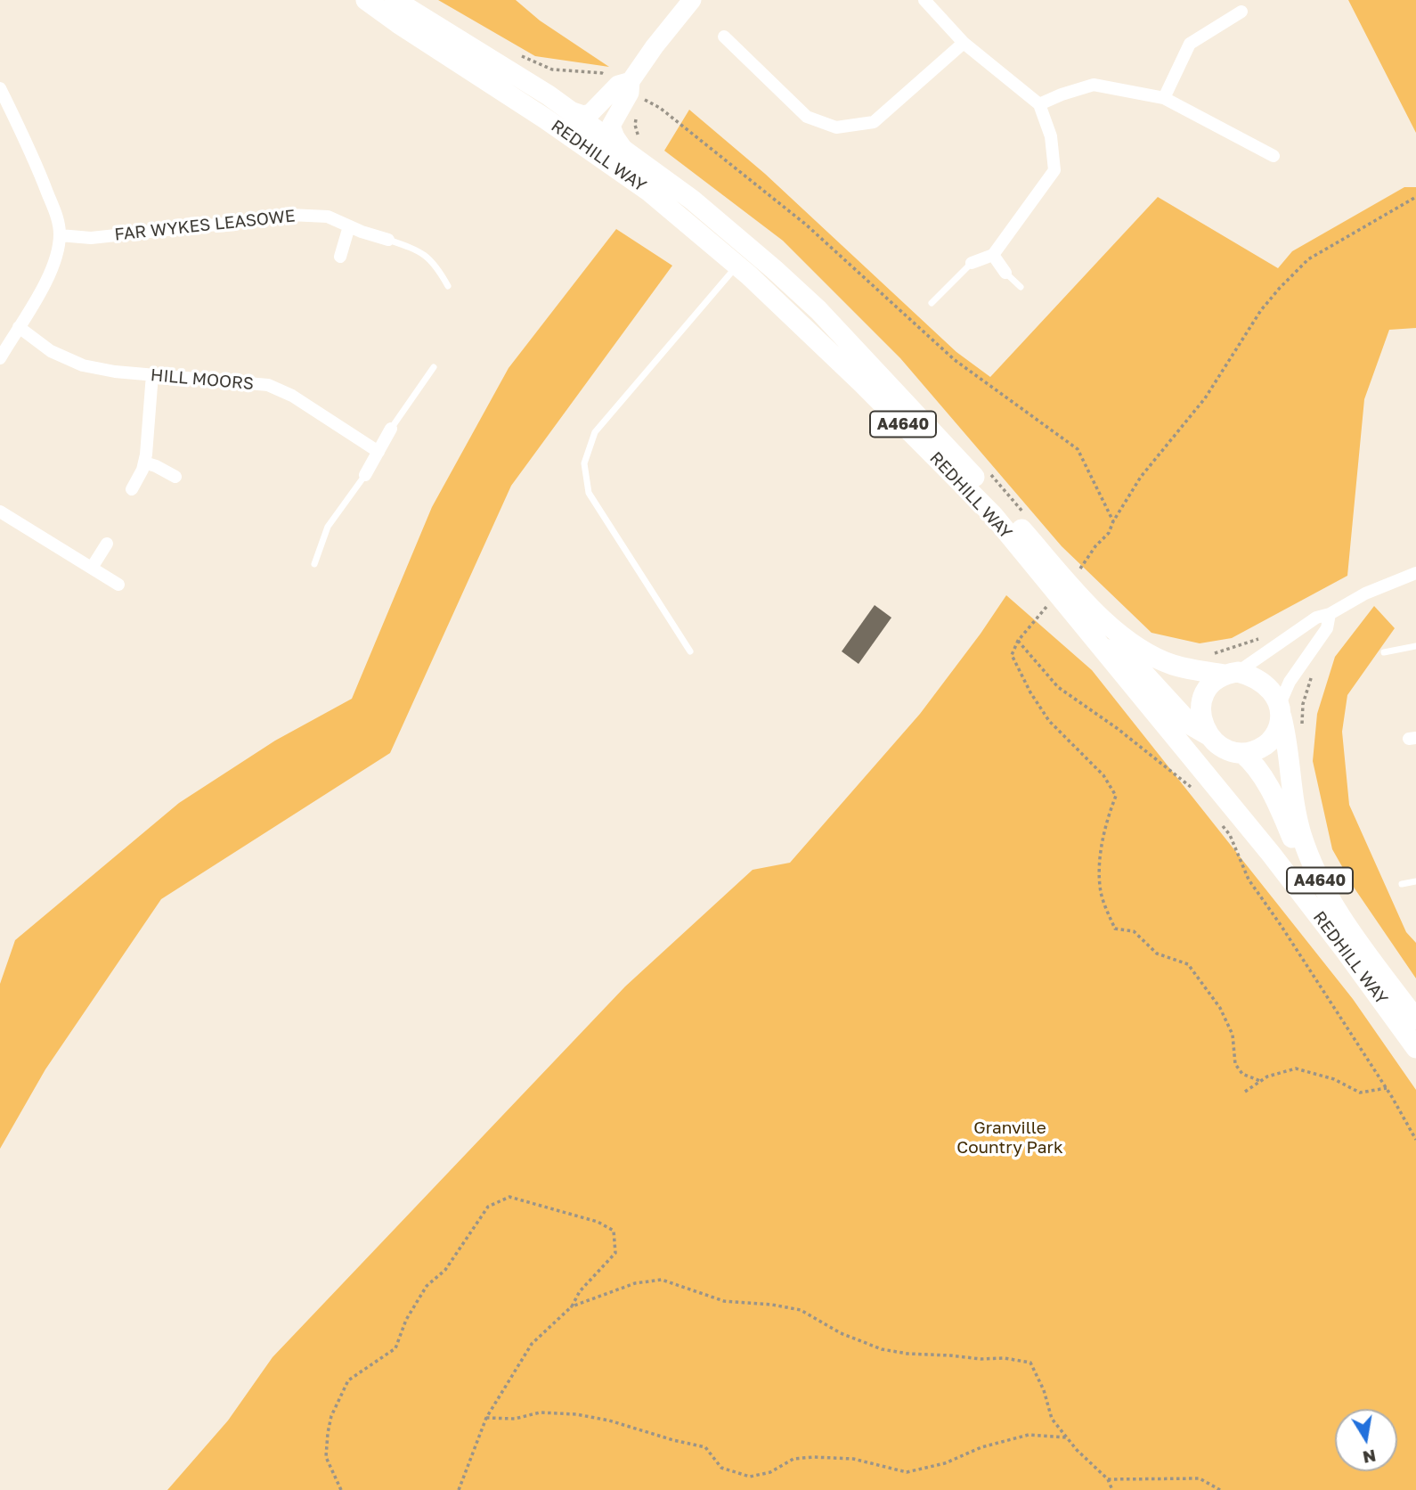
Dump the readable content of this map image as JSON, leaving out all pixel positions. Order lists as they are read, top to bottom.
{
  "streets": {
    "main road": ["REDHILL WAY", "A4640"],
    "street": ["FAR WYKES LEASOWE", "HILL MOORS"]
  },
  "crossings": [
    ["REDHILL WAY", "A4640"]
  ],
  "parks": ["Granville Country Park"],
  "north": "bottom"
}
